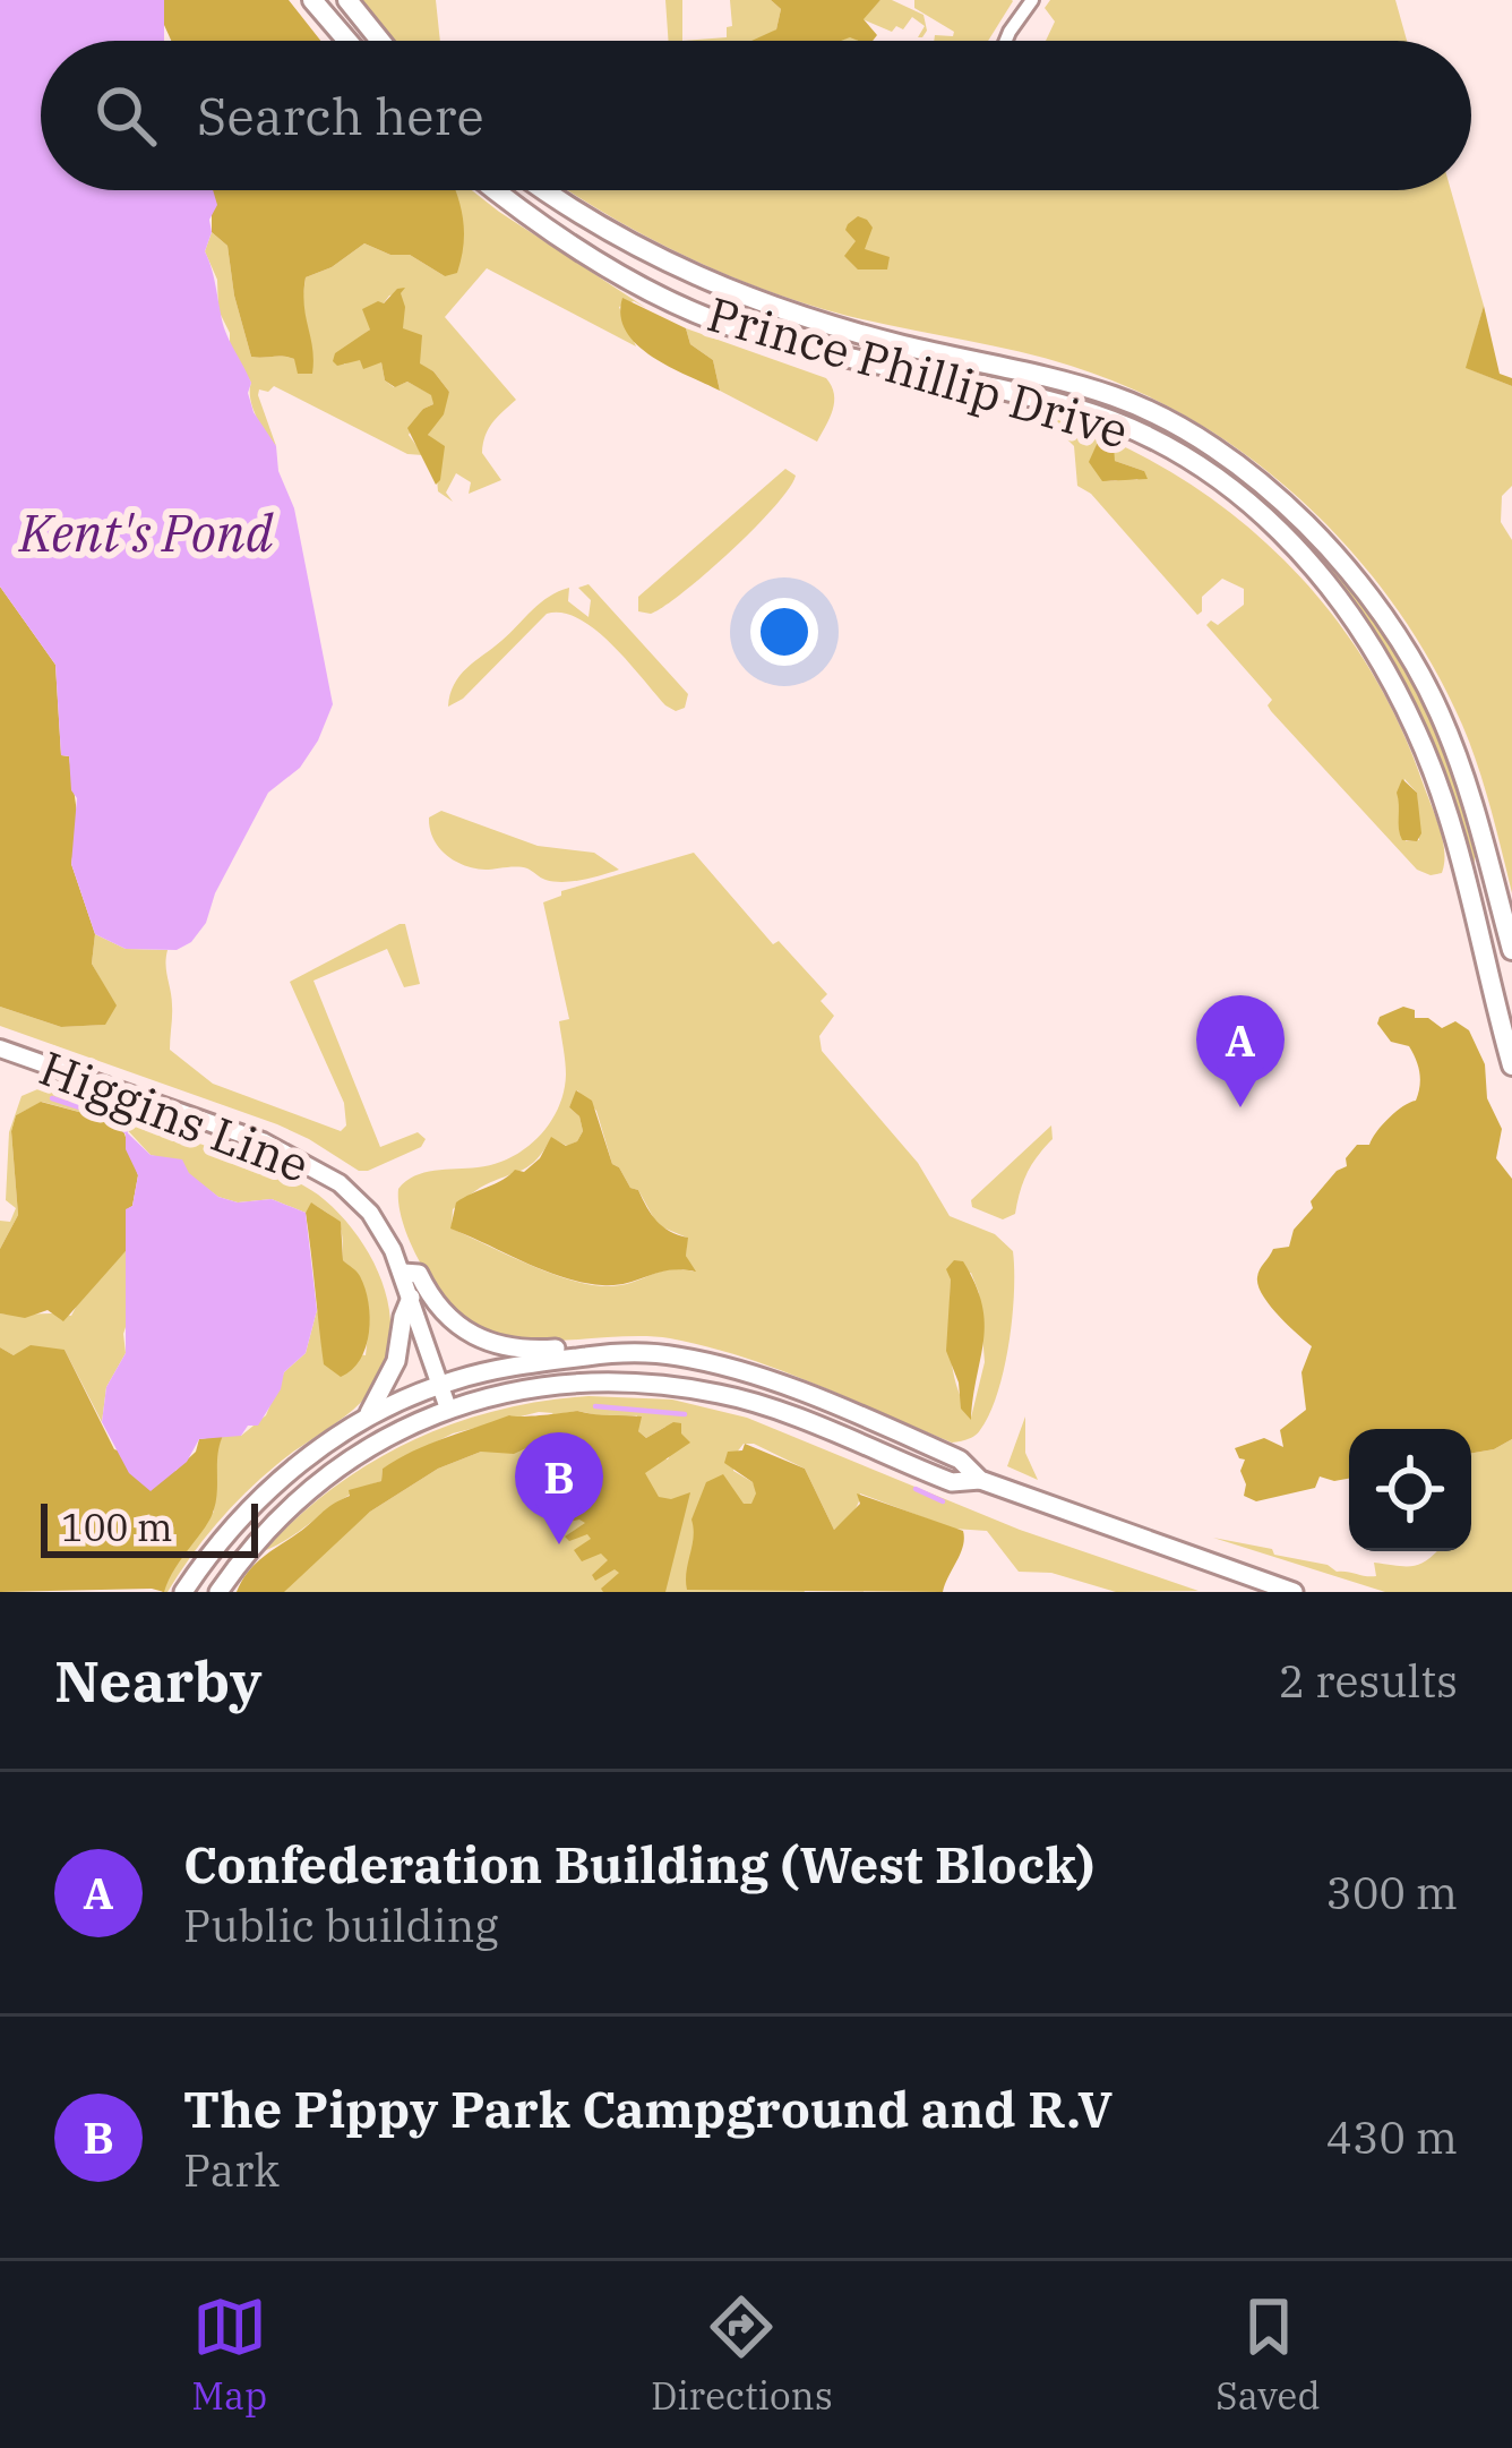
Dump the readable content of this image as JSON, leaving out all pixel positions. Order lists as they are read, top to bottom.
{
  "streets": {
    "main road": ["Prince Phillip Drive"],
    "street": ["Higgins Line"]
  },
  "water": ["Kent's Pond"],
  "scale_bar": "100 m",
  "page": {
    "search": "Search here",
    "pins": ["A", "B"],
    "scale": "100 m",
    "heading": ["Nearby", "2 results"],
    "list": [
      {
        "mark": "A",
        "name": "Confederation Building (West Block)",
        "note": "Public building",
        "value": "300 m"
      },
      {
        "mark": "B",
        "name": "The Pippy Park Campground and R.V",
        "note": "Park",
        "value": "430 m"
      }
    ],
    "nav": ["Map", "Directions", "Saved"]
  }
}
